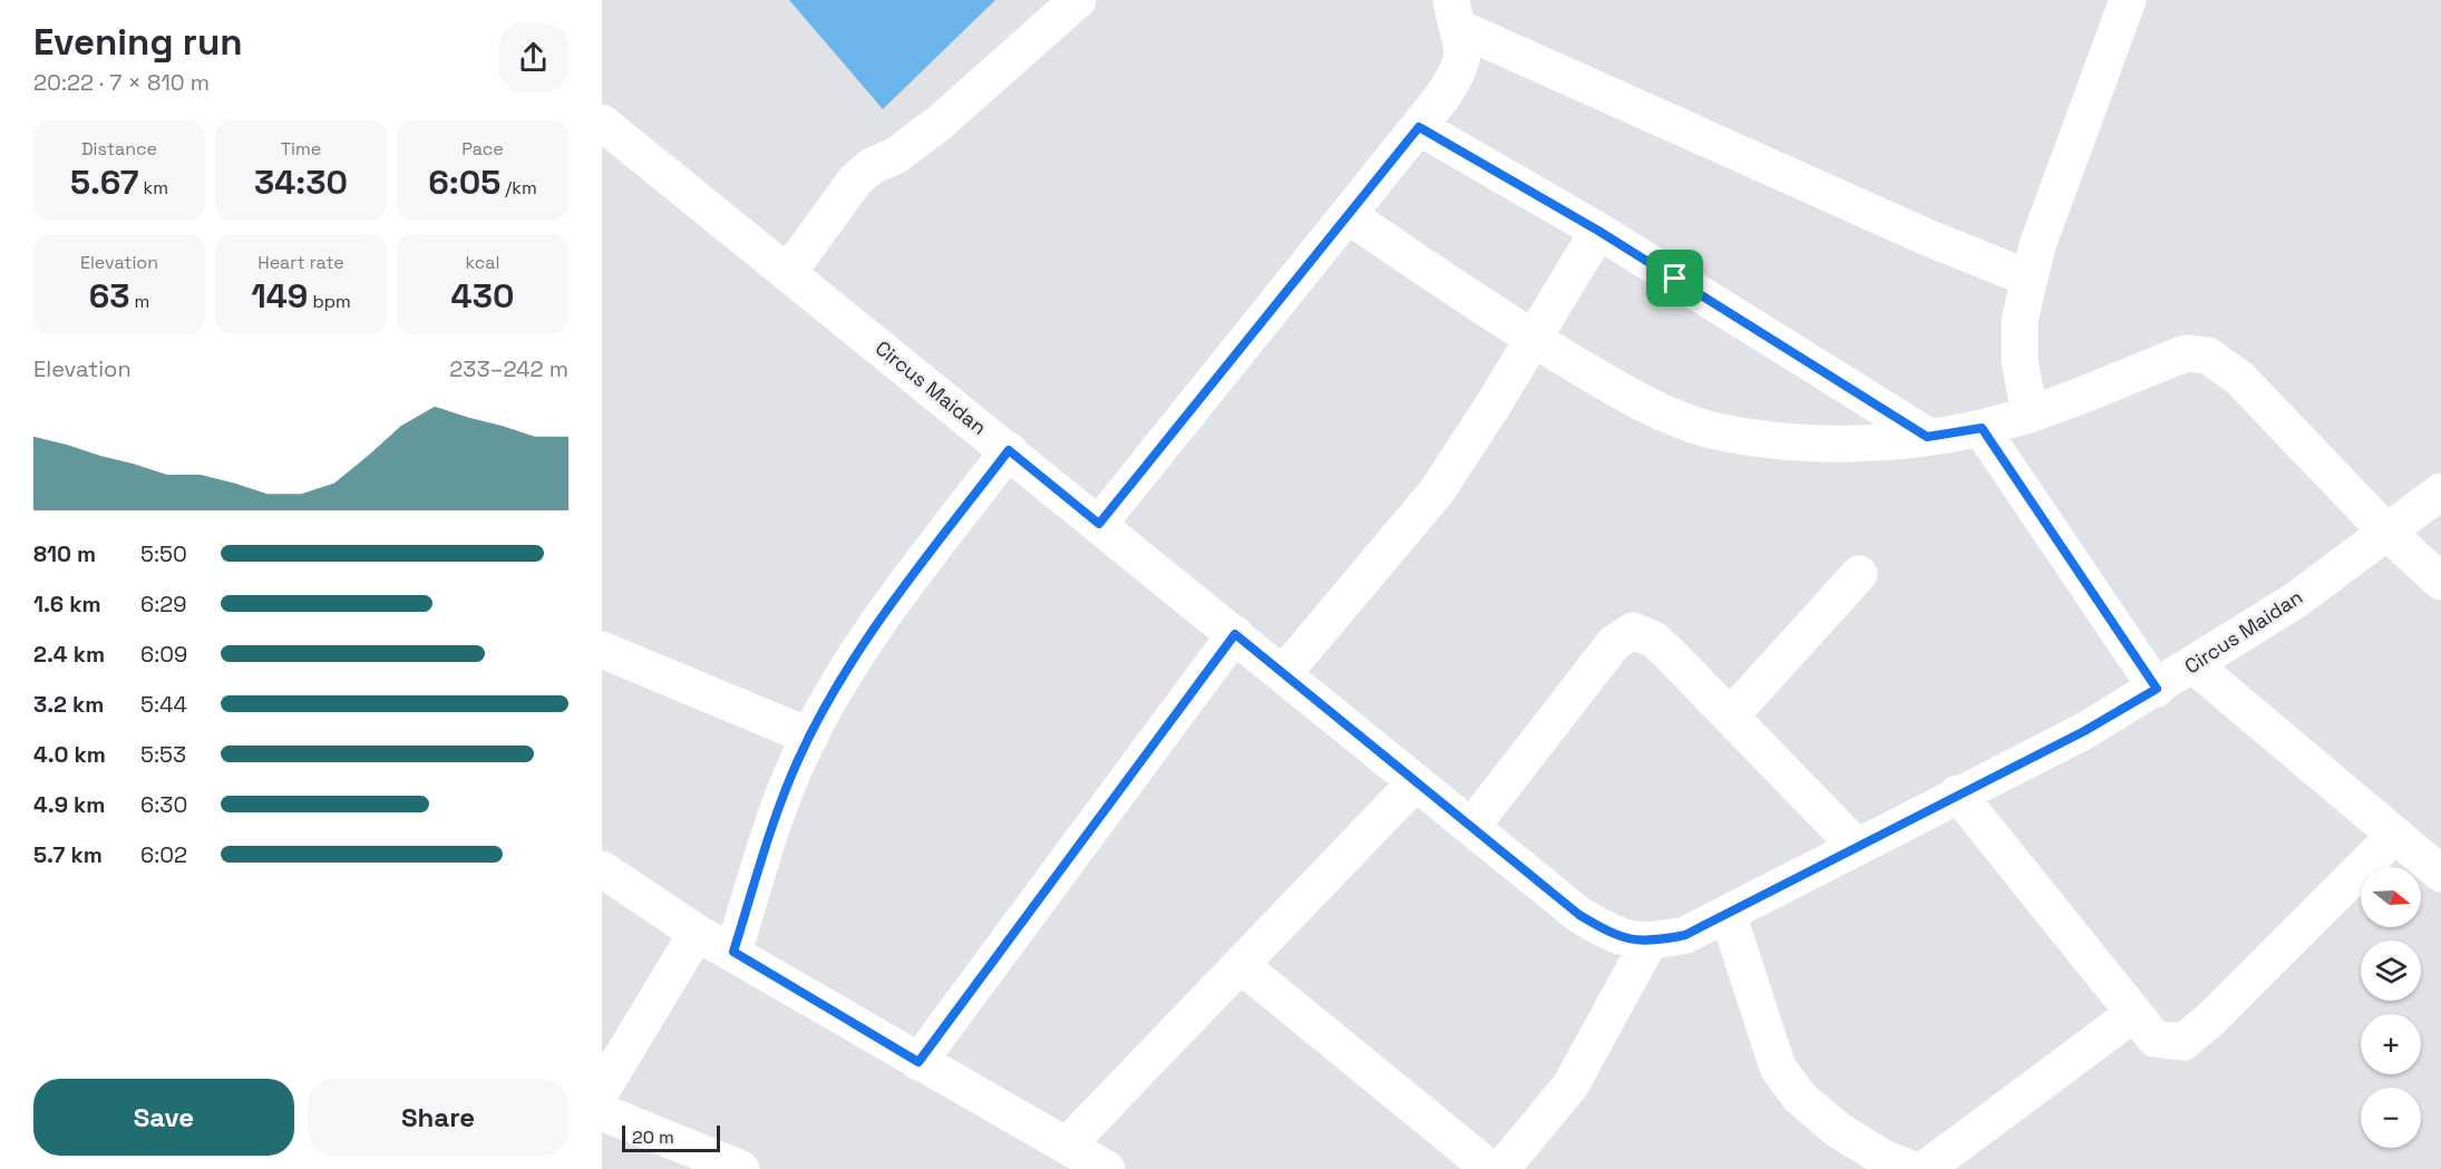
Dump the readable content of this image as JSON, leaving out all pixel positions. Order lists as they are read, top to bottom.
{
  "streets": {
    "street": ["Circus Maidan"]
  },
  "scale_bar": "20 m",
  "north": "right",
  "page": {
    "heading": ["Evening run", "20:22 · 7 × 810 m"],
    "stats": [
      ["Distance", "5.67 km"],
      ["Time", "34:30"],
      ["Pace", "6:05 /km"],
      ["Elevation", "63 m"],
      ["Heart rate", "149 bpm"],
      ["kcal", "430"]
    ],
    "chart": ["Elevation", "233–242 m"],
    "list": [
      {
        "name": "810 m",
        "note": "5:50"
      },
      {
        "name": "1.6 km",
        "note": "6:29"
      },
      {
        "name": "2.4 km",
        "note": "6:09"
      },
      {
        "name": "3.2 km",
        "note": "5:44"
      },
      {
        "name": "4.0 km",
        "note": "5:53"
      },
      {
        "name": "4.9 km",
        "note": "6:30"
      },
      {
        "name": "5.7 km",
        "note": "6:02"
      }
    ],
    "map_buttons": ["+", "−"],
    "buttons": ["Save", "Share"],
    "scale": "20 m"
  }
}
